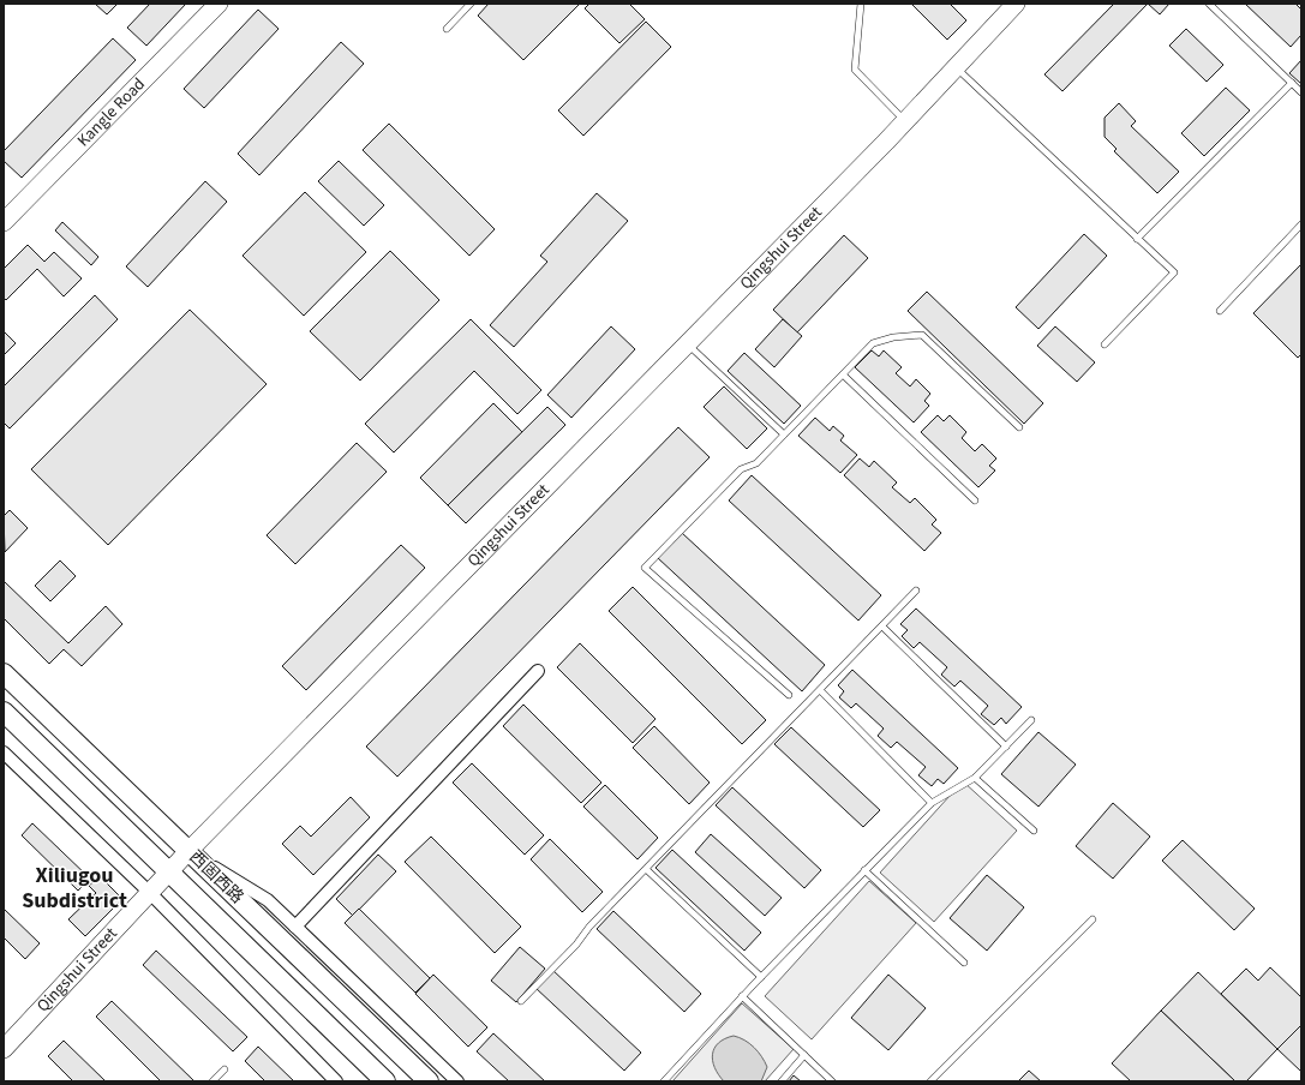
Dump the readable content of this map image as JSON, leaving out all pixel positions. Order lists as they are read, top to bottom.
{
  "streets": {
    "main road": ["西固西路"],
    "street": ["Kangle Road", "Qingshui Street"]
  },
  "crossings": [
    ["Qingshui Street", "西固西路"]
  ],
  "districts": ["Xiliugou Subdistrict"]
}
